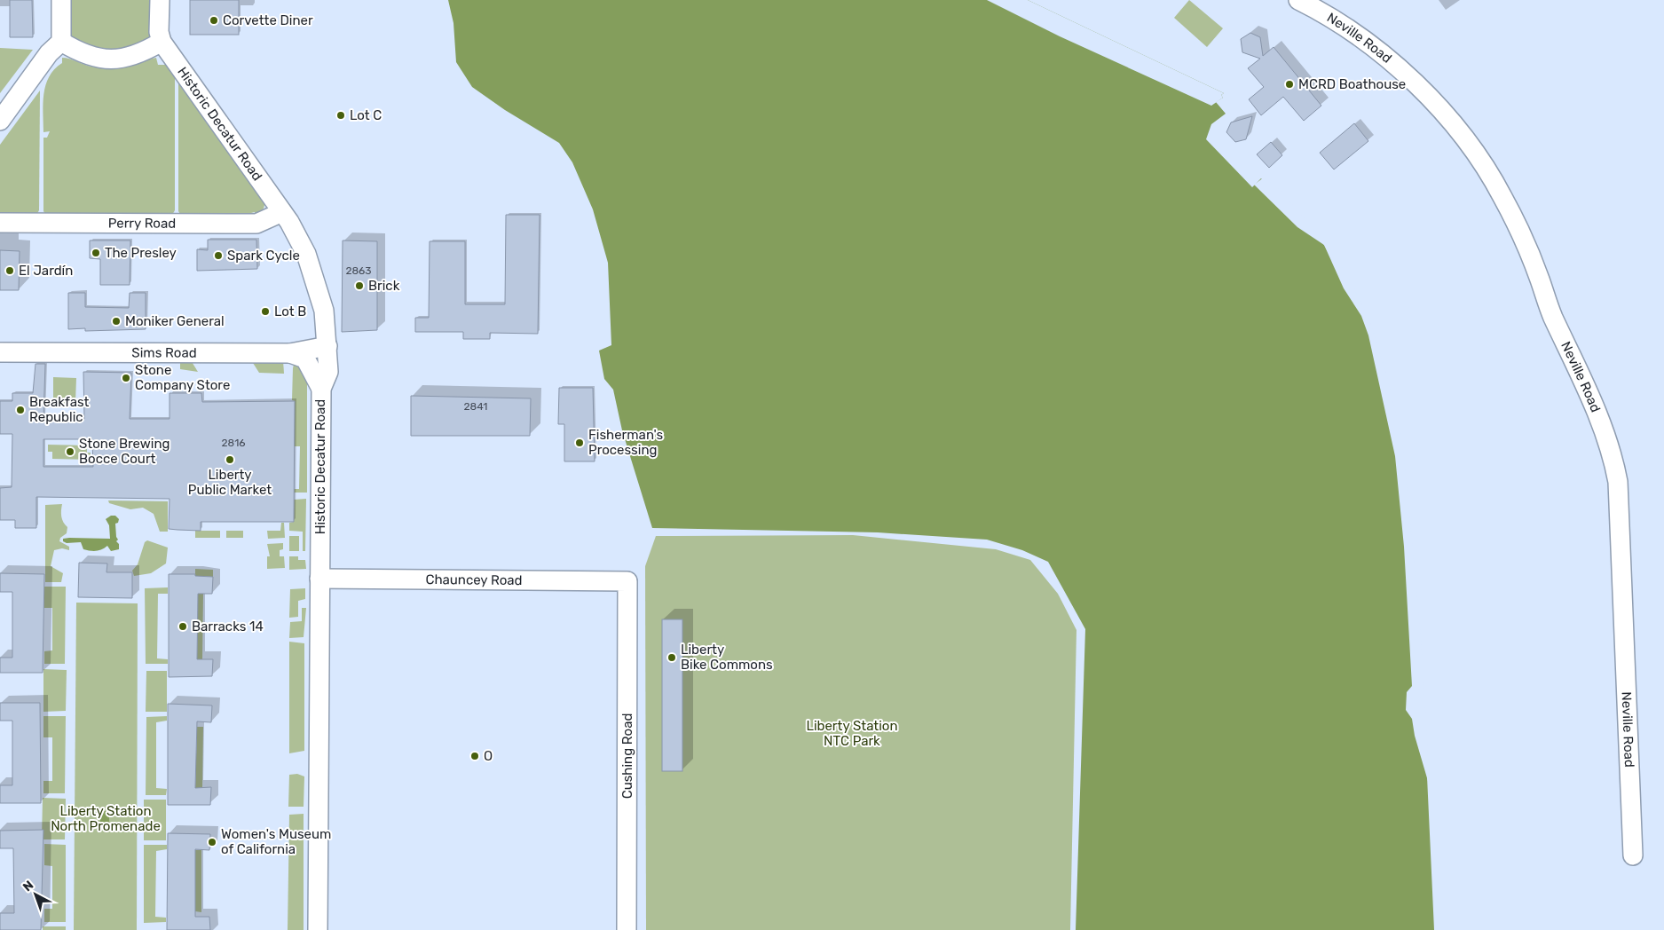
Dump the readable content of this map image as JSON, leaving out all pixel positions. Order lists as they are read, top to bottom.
{
  "streets": {
    "street": [
      "Neville Road",
      "Historic Decatur Road",
      "Perry Road",
      "Sims Road",
      "Chauncey Road",
      "Cushing Road"
    ]
  },
  "crossings": [
    ["Historic Decatur Road", "Perry Road"],
    ["Historic Decatur Road", "Sims Road"],
    ["Historic Decatur Road", "Chauncey Road"],
    ["Chauncey Road", "Cushing Road"]
  ],
  "parks": ["Liberty Station NTC Park", "Liberty Station North Promenade"],
  "places": [
    "Corvette Diner",
    "MCRD Boathouse",
    "Lot C",
    "The Presley",
    "Spark Cycle",
    "El Jardín",
    "Brick",
    "Lot B",
    "Moniker General",
    "Stone Company Store",
    "Breakfast Republic",
    "Fisherman's Processing",
    "Stone Brewing Bocce Court",
    "Liberty Public Market",
    "Barracks 14",
    "Liberty Bike Commons",
    "O",
    "Women's Museum of California"
  ],
  "house_numbers": ["2863", "2841", "2816"],
  "north": "top left"
}
